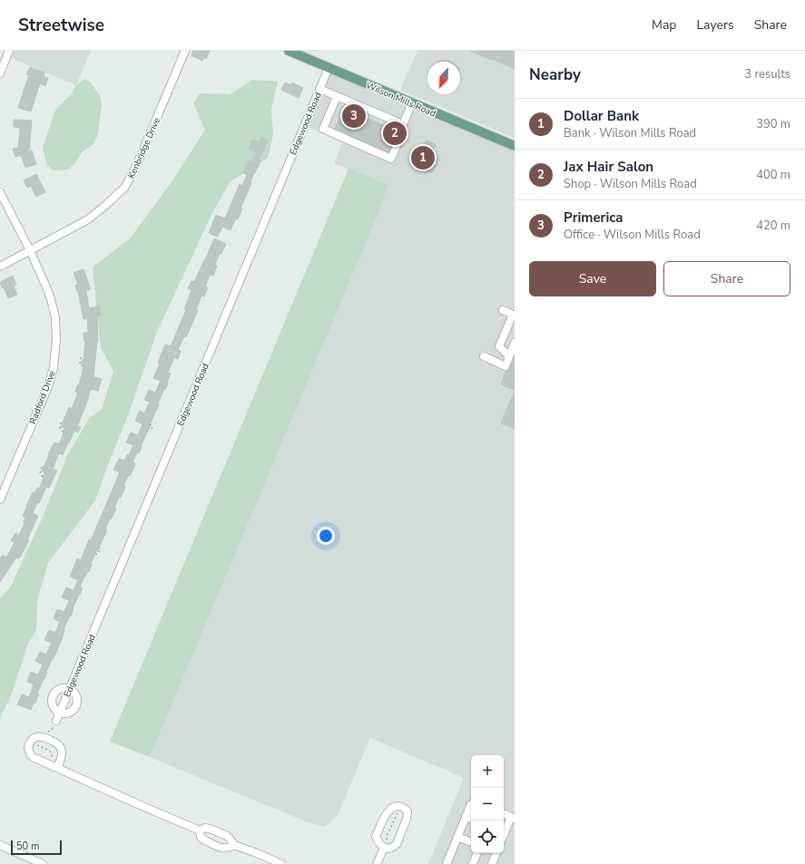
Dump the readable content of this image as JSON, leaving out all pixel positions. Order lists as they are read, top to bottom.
{
  "streets": {
    "main road": ["Wilson Mills Road"],
    "street": ["Edgewood Road", "Kenbridge Drive", "Radford Drive"]
  },
  "crossings": [
    ["Wilson Mills Road", "Edgewood Road"],
    ["Kenbridge Drive", "Radford Drive"]
  ],
  "scale_bar": "50 m",
  "north": "bottom left",
  "page": {
    "header": "Streetwise",
    "nav": ["Map", "Layers", "Share"],
    "heading": ["Nearby", "3 results"],
    "list": [
      {
        "mark": "1",
        "name": "Dollar Bank",
        "note": "Bank · Wilson Mills Road",
        "value": "390 m"
      },
      {
        "mark": "2",
        "name": "Jax Hair Salon",
        "note": "Shop · Wilson Mills Road",
        "value": "400 m"
      },
      {
        "mark": "3",
        "name": "Primerica",
        "note": "Office · Wilson Mills Road",
        "value": "420 m"
      }
    ],
    "pins": ["3", "2", "1"],
    "buttons": ["Save", "Share"],
    "map_buttons": ["+", "−"],
    "scale": "50 m"
  }
}
